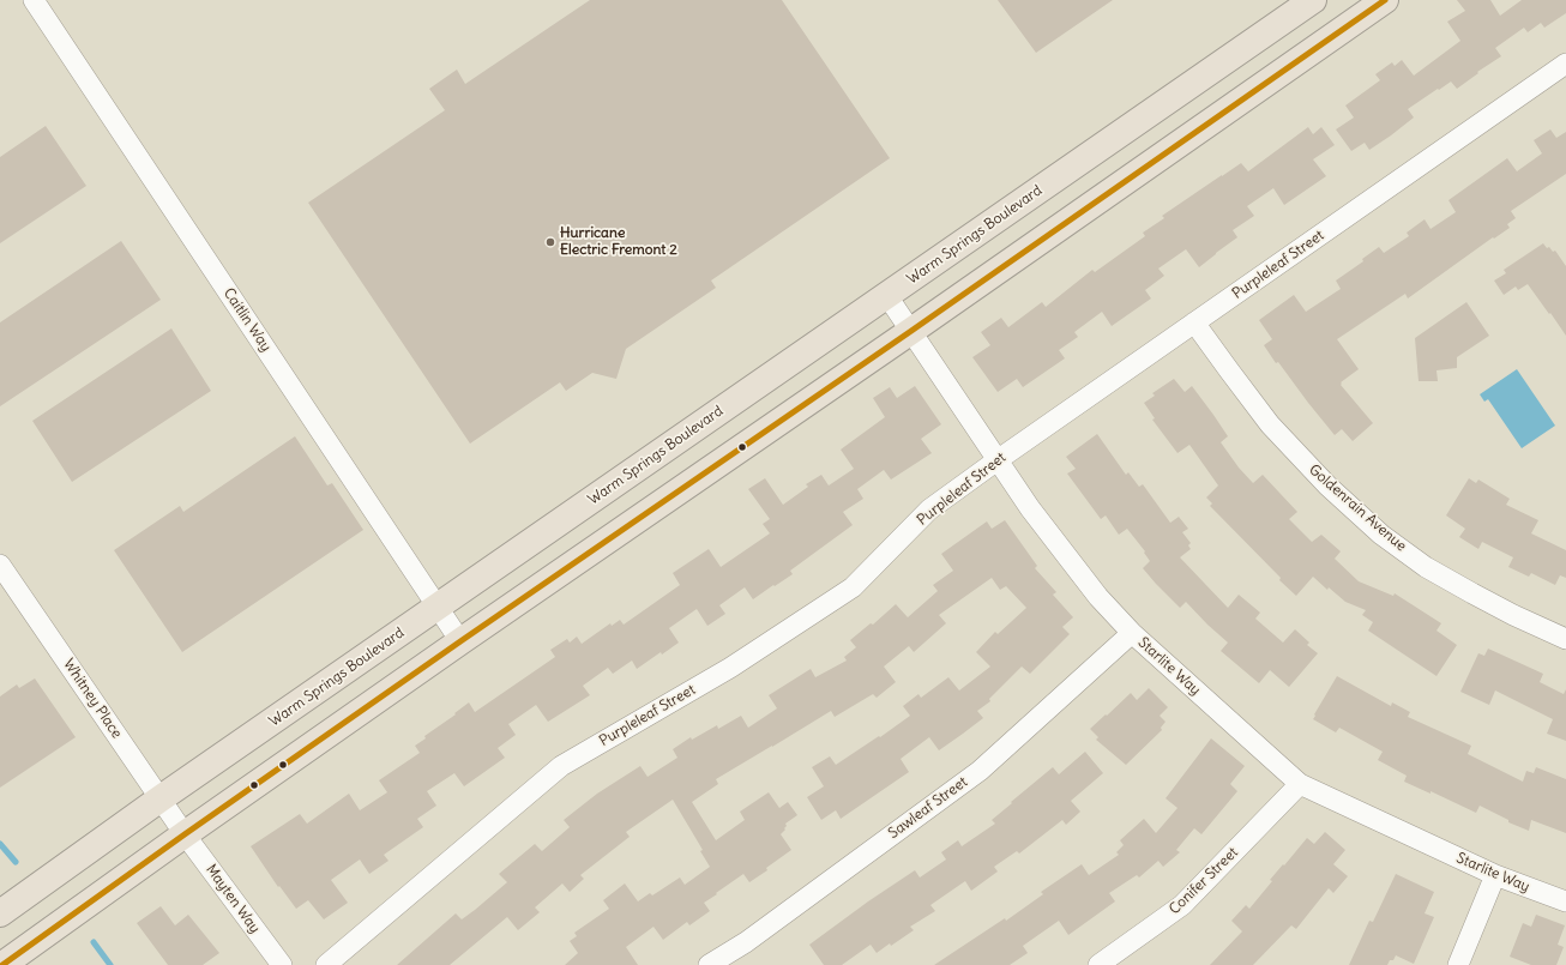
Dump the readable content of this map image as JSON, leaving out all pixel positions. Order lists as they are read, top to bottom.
{
  "streets": {
    "main road": ["Warm Springs Boulevard"],
    "street": [
      "Purpleleaf Street",
      "Caitlin Way",
      "Goldenrain Avenue",
      "Starlite Way",
      "Whitney Place",
      "Sawleaf Street",
      "Conifer Street",
      "Mayten Way"
    ]
  },
  "crossings": [
    ["Warm Springs Boulevard", "Caitlin Way"],
    ["Warm Springs Boulevard", "Starlite Way"],
    ["Warm Springs Boulevard", "Whitney Place"],
    ["Purpleleaf Street", "Goldenrain Avenue"],
    ["Purpleleaf Street", "Starlite Way"],
    ["Starlite Way", "Sawleaf Street"],
    ["Starlite Way", "Conifer Street"],
    ["Whitney Place", "Mayten Way"]
  ],
  "places": ["Hurricane Electric Fremont 2"]
}
